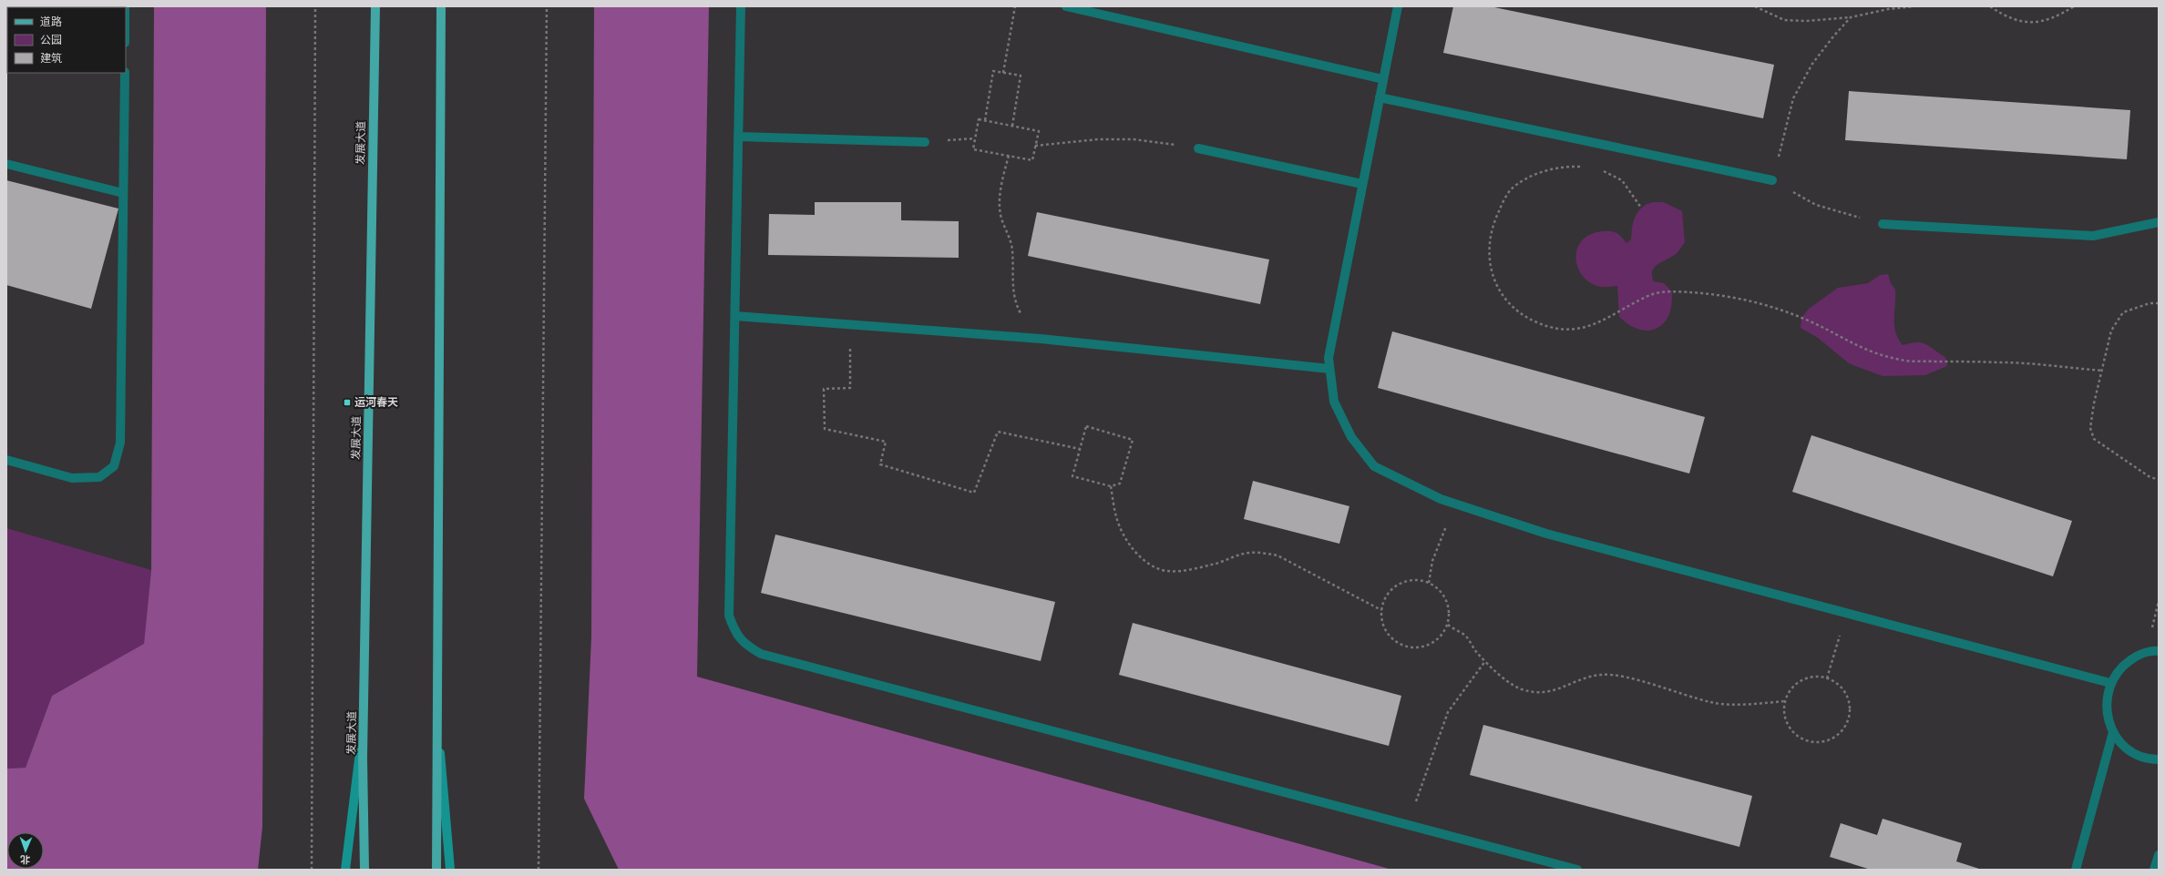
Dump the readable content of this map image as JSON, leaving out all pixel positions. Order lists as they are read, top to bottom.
{
  "streets": {
    "main road": ["发展大道"]
  },
  "places": {
    "transit": ["运河春天"]
  },
  "legend": ["道路", "公园", "建筑"],
  "north": "bottom"
}
